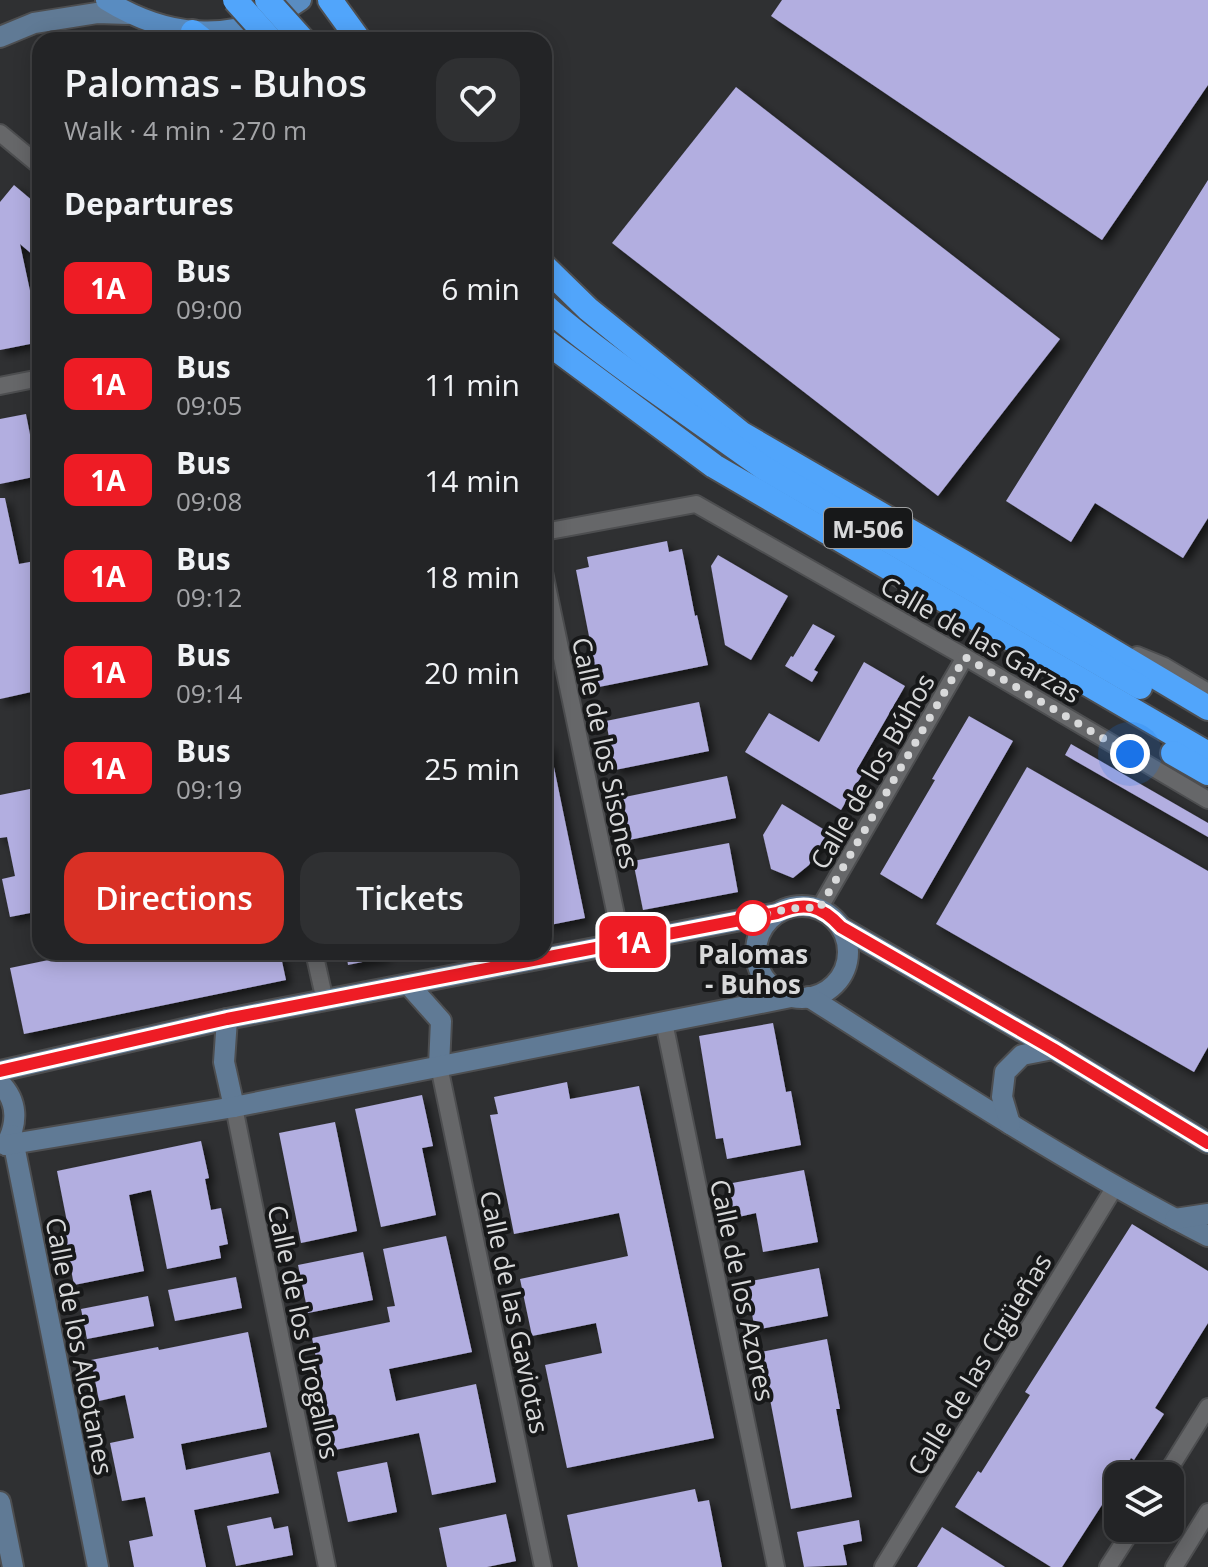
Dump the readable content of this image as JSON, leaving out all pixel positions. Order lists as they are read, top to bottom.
{
  "streets": {
    "highway": ["M-506"],
    "street": [
      "Calle de las Garzas",
      "Calle de los Sisones",
      "Calle de los Búhos",
      "Calle de los Azores",
      "Calle de las Gaviotas",
      "Calle de los Urogallos",
      "Calle de los Alcotanes",
      "Calle de las Cigüeñas"
    ]
  },
  "crossings": [
    ["Calle de las Garzas", "Calle de los Búhos"]
  ],
  "places": ["Palomas - Buhos"],
  "lines": ["bus line 1A"],
  "page": {
    "on_map": "1A",
    "heading": [
      ["Palomas - Buhos", "Walk · 4 min · 270 m"],
      "Departures"
    ],
    "list": [
      {
        "mark": "1A",
        "name": "Bus",
        "note": "09:00",
        "value": "6 min"
      },
      {
        "mark": "1A",
        "name": "Bus",
        "note": "09:05",
        "value": "11 min"
      },
      {
        "mark": "1A",
        "name": "Bus",
        "note": "09:08",
        "value": "14 min"
      },
      {
        "mark": "1A",
        "name": "Bus",
        "note": "09:12",
        "value": "18 min"
      },
      {
        "mark": "1A",
        "name": "Bus",
        "note": "09:14",
        "value": "20 min"
      },
      {
        "mark": "1A",
        "name": "Bus",
        "note": "09:19",
        "value": "25 min"
      }
    ],
    "buttons": ["Directions", "Tickets"]
  }
}
